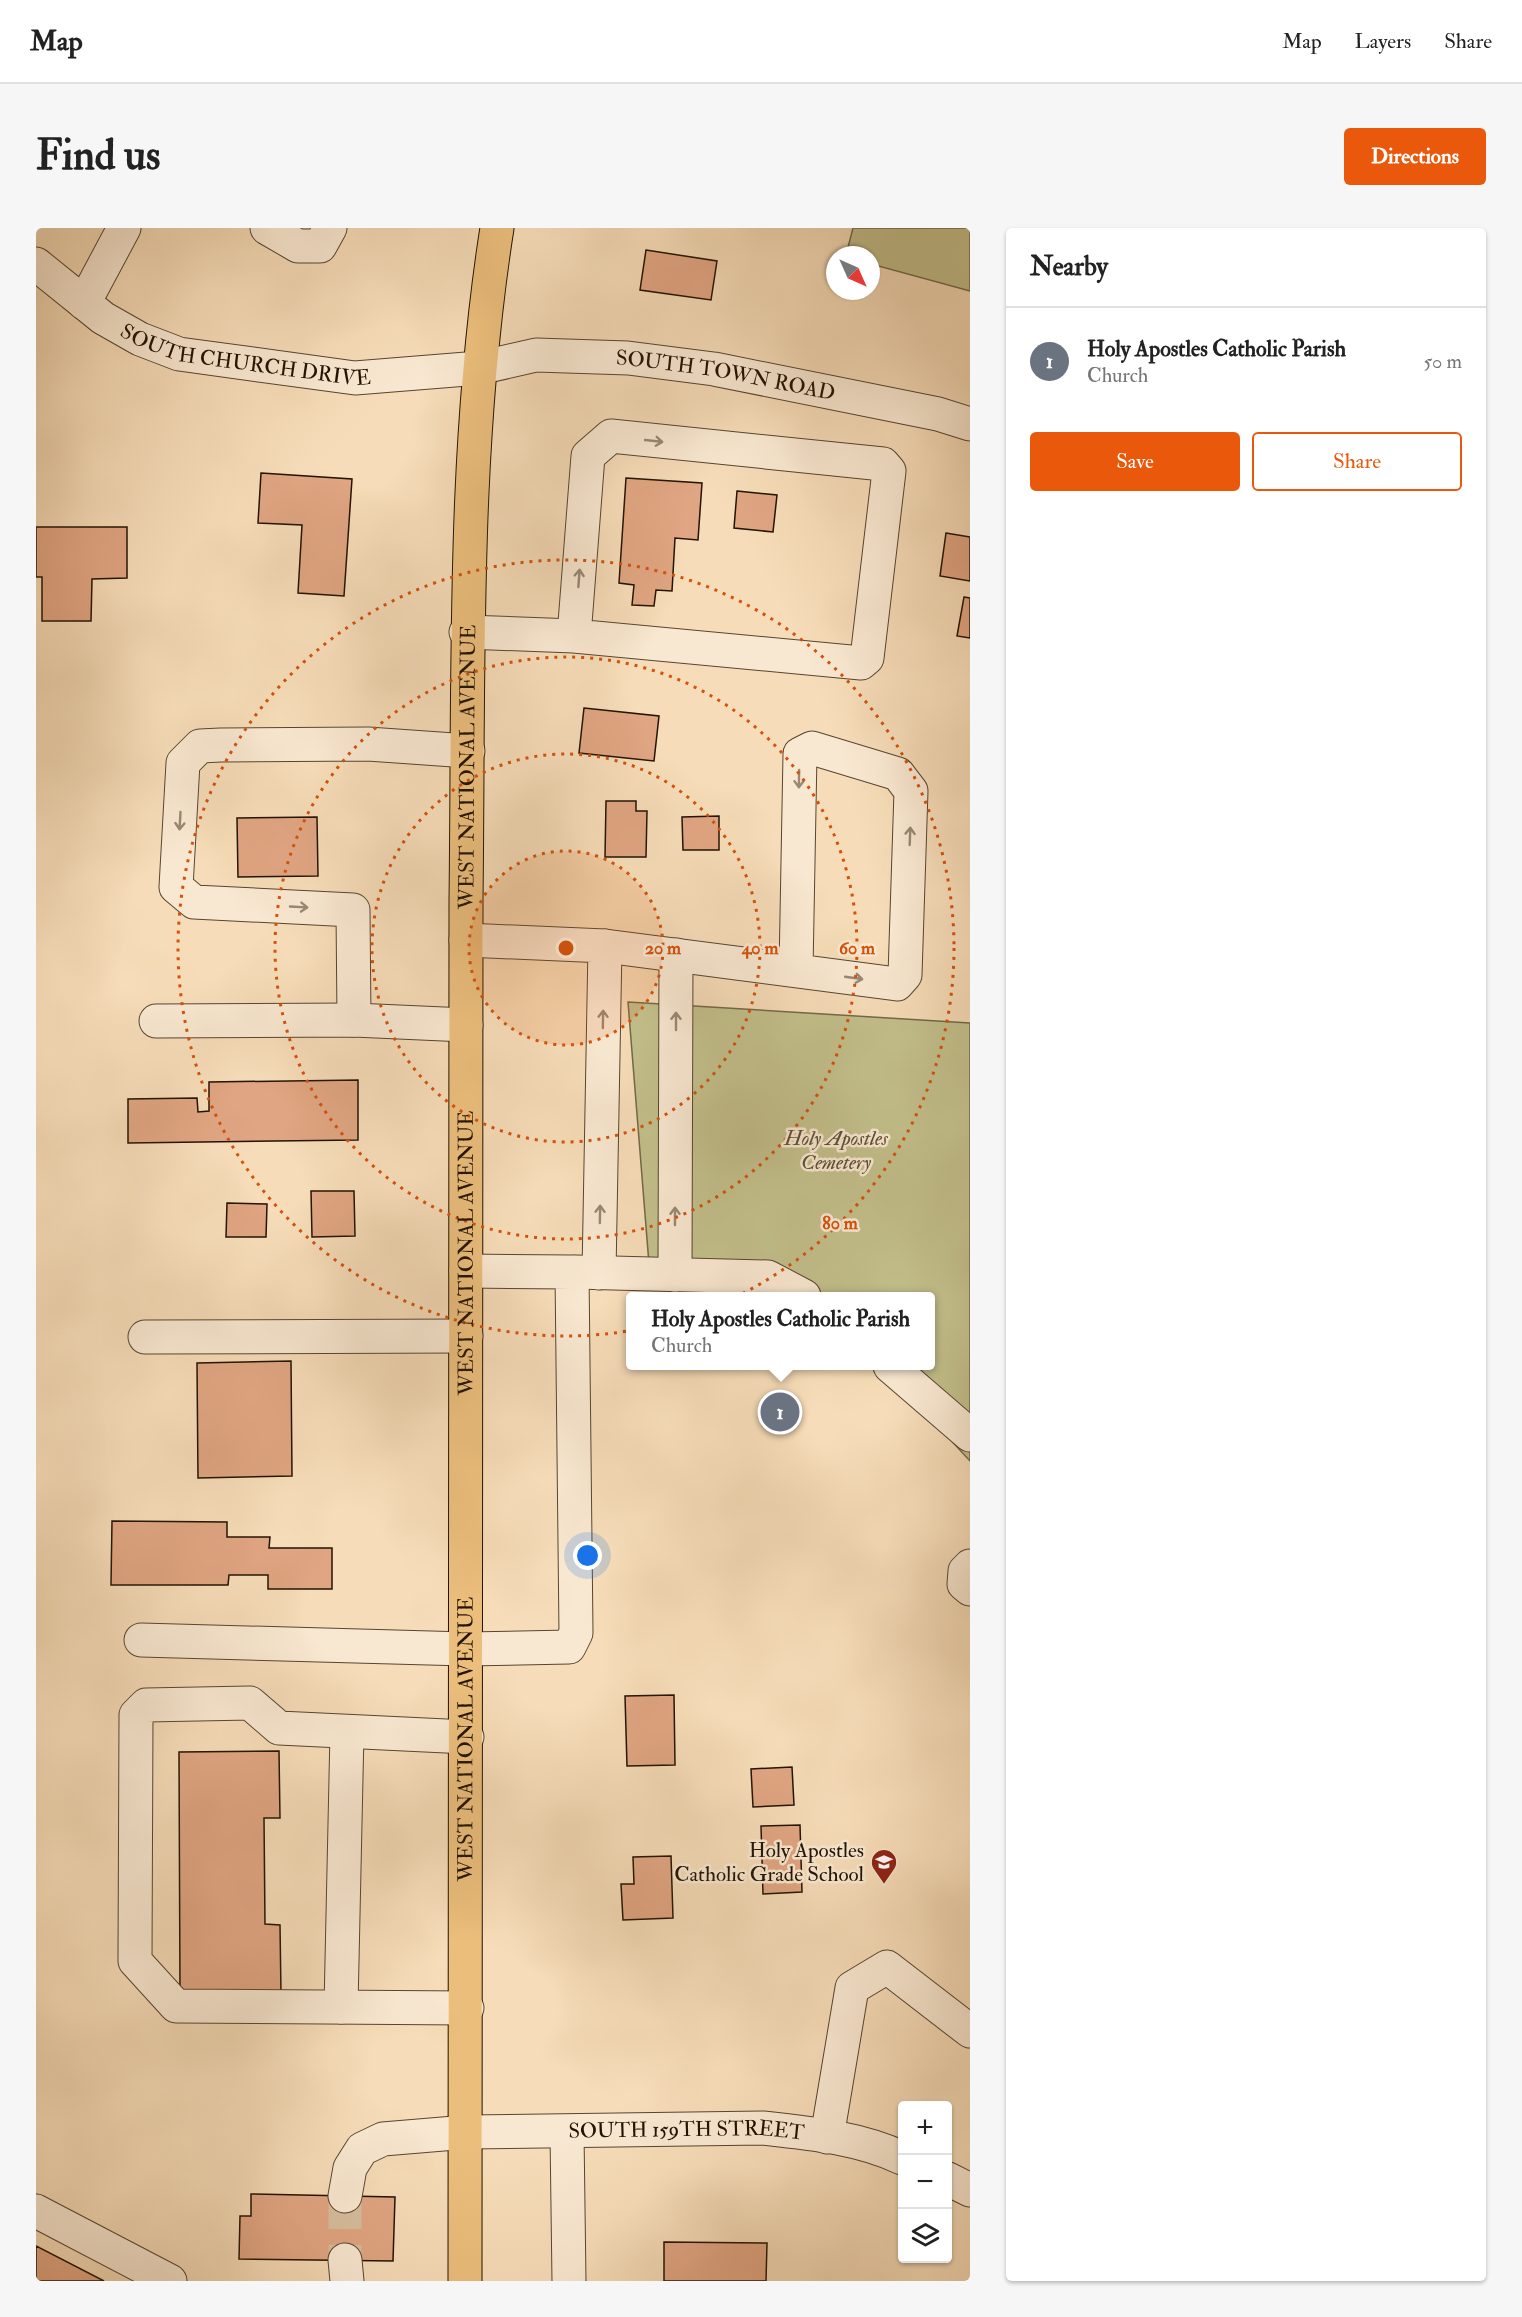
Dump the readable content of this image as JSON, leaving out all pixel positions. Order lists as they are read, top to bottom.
{
  "streets": {
    "main road": ["WEST NATIONAL AVENUE"],
    "street": ["SOUTH CHURCH DRIVE", "SOUTH TOWN ROAD", "SOUTH 159TH STREET"]
  },
  "crossings": [
    ["SOUTH CHURCH DRIVE", "SOUTH TOWN ROAD"],
    ["SOUTH CHURCH DRIVE", "WEST NATIONAL AVENUE"],
    ["SOUTH TOWN ROAD", "WEST NATIONAL AVENUE"],
    ["WEST NATIONAL AVENUE", "SOUTH 159TH STREET"]
  ],
  "parks": ["Holy Apostles Cemetery"],
  "places": {
    "school or university": ["Holy Apostles Catholic Grade School"]
  },
  "north": "bottom right",
  "page": {
    "header": "Map",
    "nav": ["Map", "Layers", "Share"],
    "buttons": [
      "Directions",
      ["Save", "Share"]
    ],
    "title": "Find us",
    "heading": "Nearby",
    "list": [
      {
        "mark": "1",
        "name": "Holy Apostles Catholic Parish",
        "note": "Church",
        "value": "50 m"
      }
    ],
    "popup": ["Holy Apostles Catholic Parish", "Church"],
    "pins": "1",
    "map_buttons": ["+", "−"]
  },
  "rings": [
    "20 m",
    "40 m",
    "60 m",
    "80 m"
  ]
}
